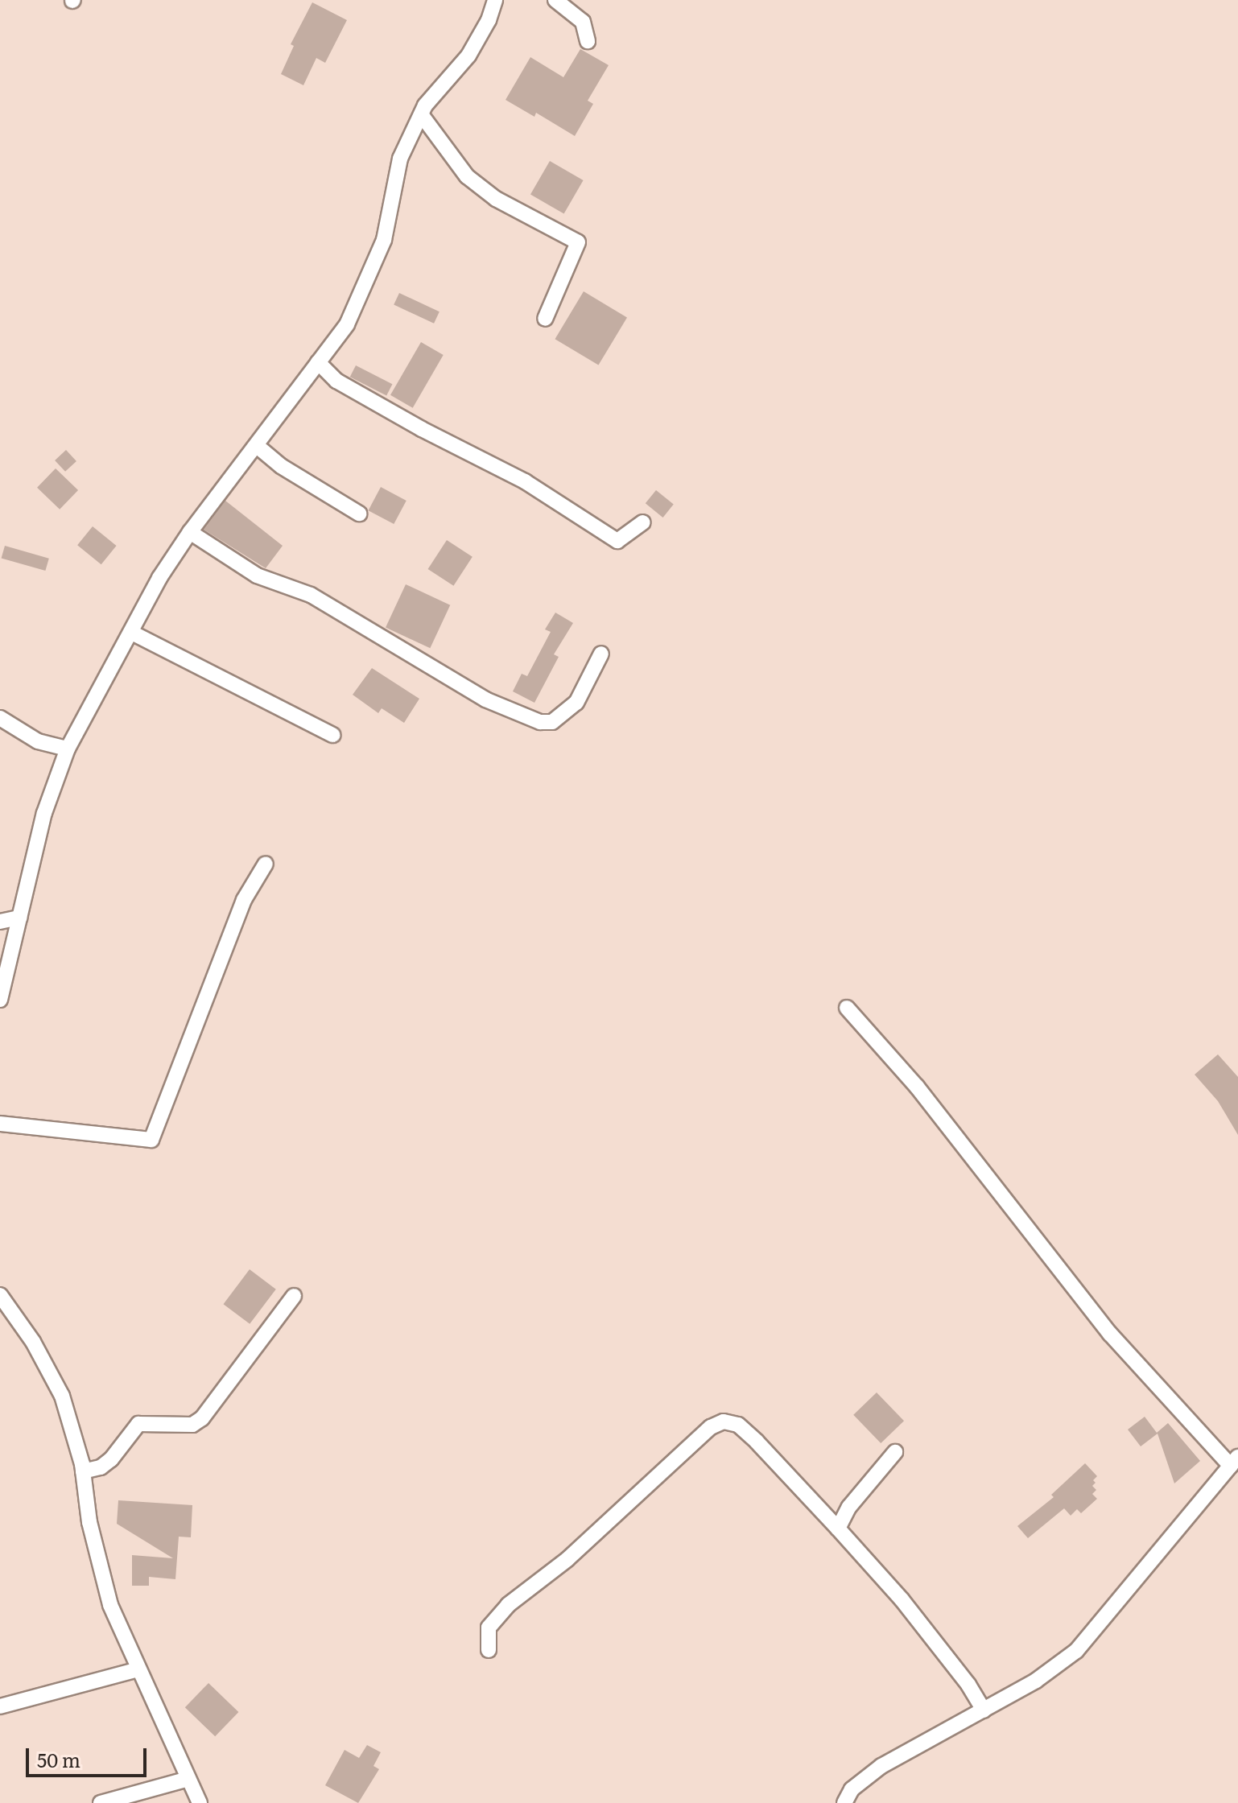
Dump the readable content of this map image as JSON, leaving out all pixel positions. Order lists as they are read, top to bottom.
{
  "scale_bar": "50 m"
}
